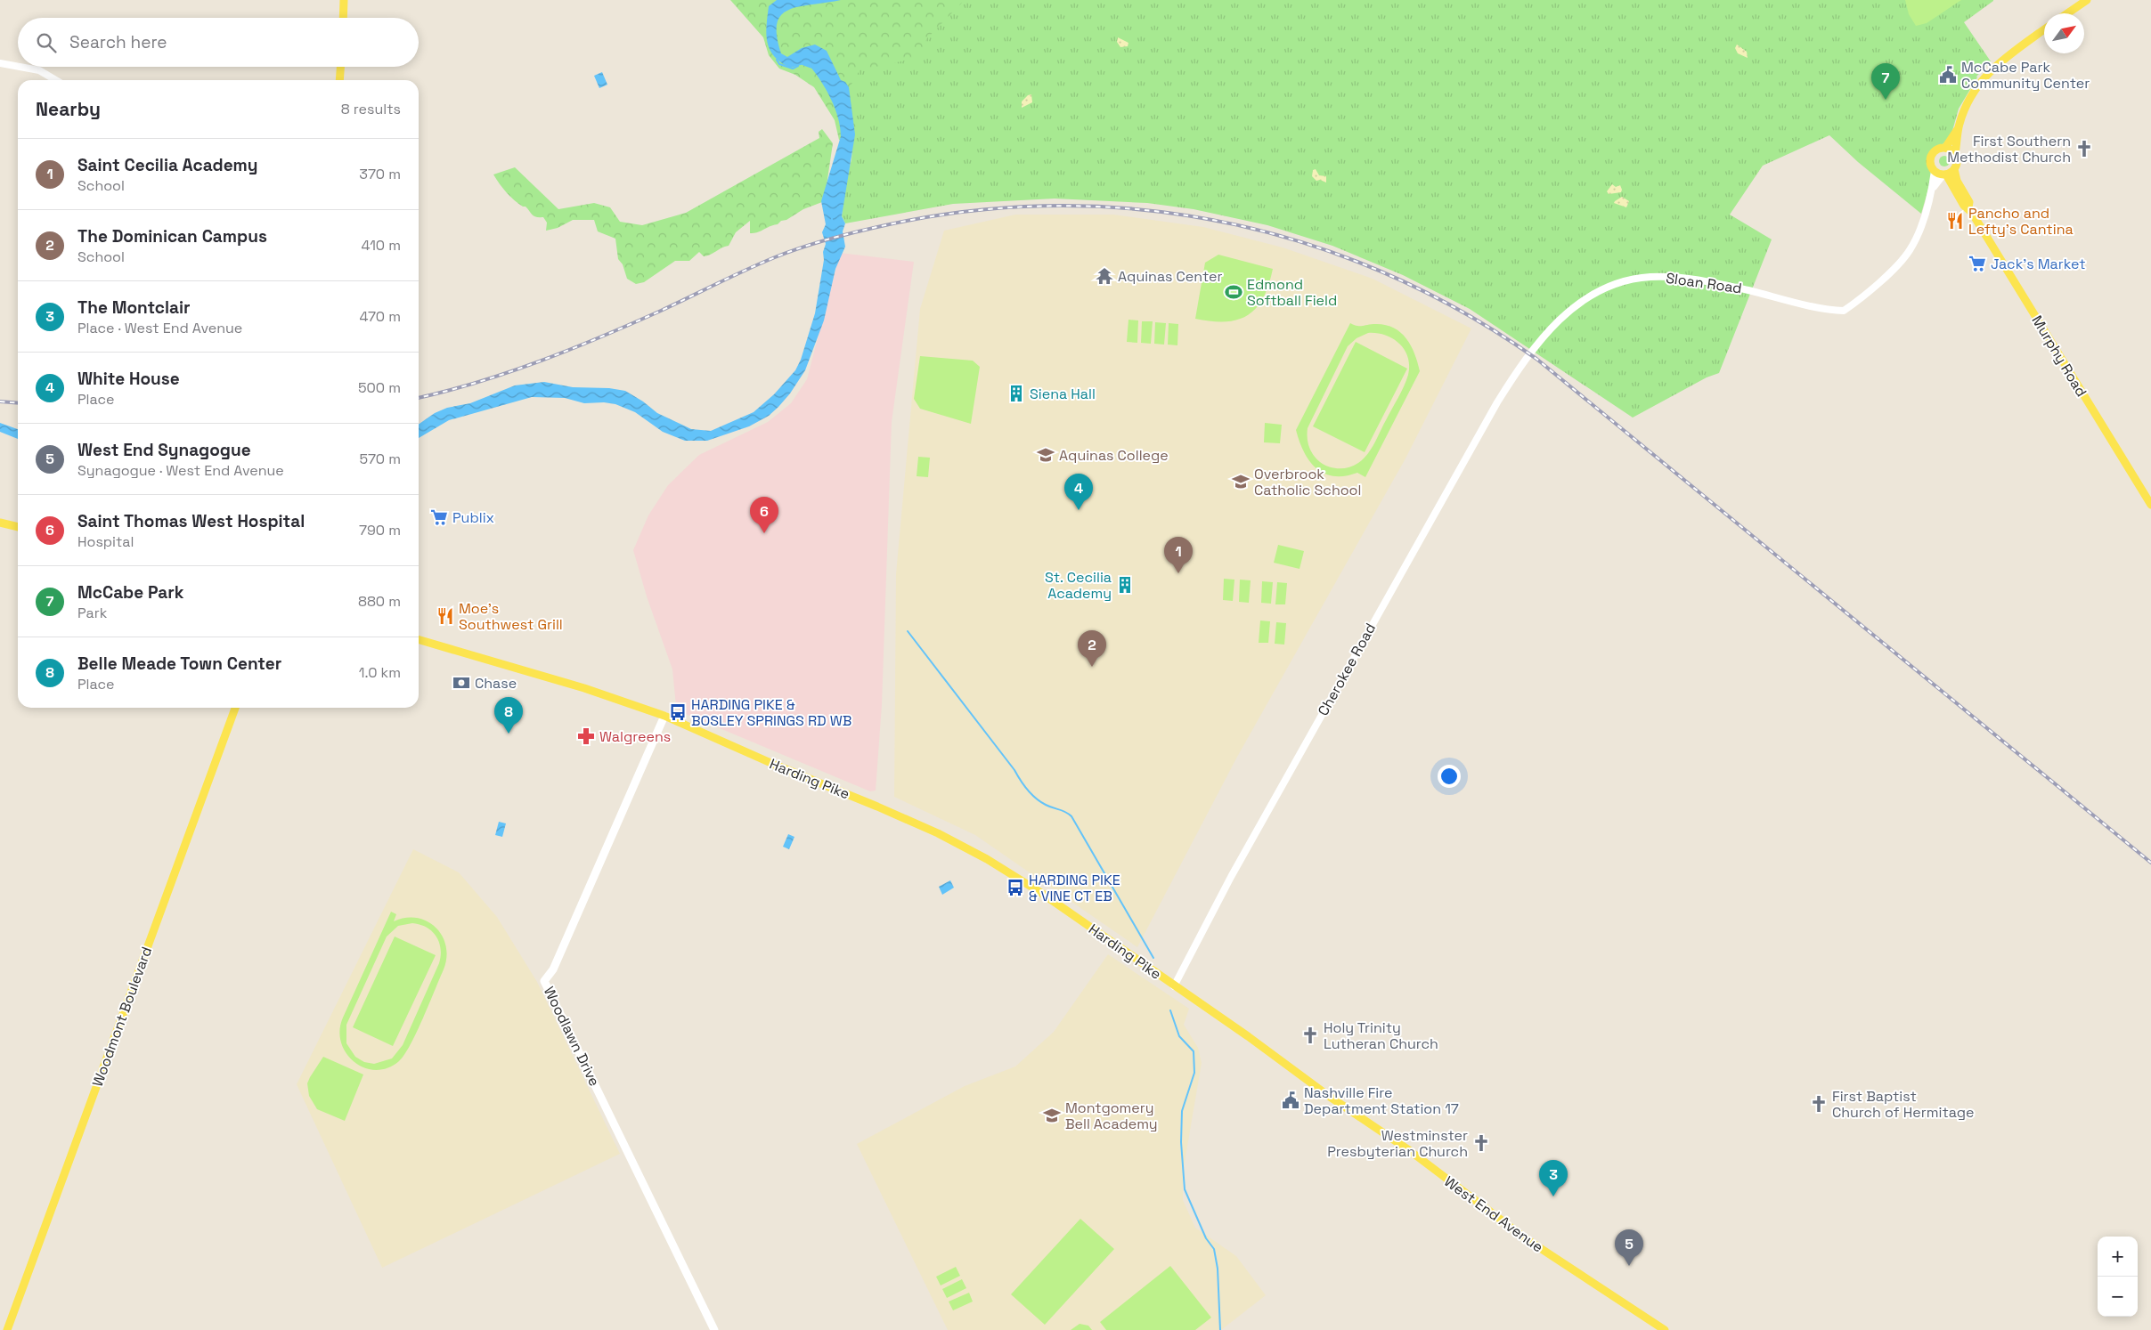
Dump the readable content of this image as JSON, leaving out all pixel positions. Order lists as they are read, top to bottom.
{
  "streets": {
    "main road": [
      "Murphy Road",
      "Harding Pike",
      "Woodmont Boulevard",
      "Woodlawn Drive",
      "West End Avenue"
    ],
    "street": ["Sloan Road", "Cherokee Road"]
  },
  "crossings": [
    ["Sloan Road", "Cherokee Road"],
    ["Cherokee Road", "Harding Pike"],
    ["Cherokee Road", "West End Avenue"],
    ["Harding Pike", "Woodlawn Drive"],
    ["Harding Pike", "West End Avenue"]
  ],
  "places": {
    "public building": ["McCabe Park Community Center", "Nashville Fire Department Station 17"],
    "church": [
      "First Southern Methodist Church",
      "Holy Trinity Lutheran Church",
      "First Baptist Church of Hermitage",
      "Westminster Presbyterian Church"
    ],
    "restaurant": ["Pancho and Lefty's Cantina", "Moe's Southwest Grill"],
    "supermarket": ["Jack's Market", "Publix"],
    "temple": ["Aquinas Center"],
    "sports": ["Edmond Softball Field"],
    "building": ["Siena Hall", "St. Cecilia Academy"],
    "school or university": ["Aquinas College", "Overbrook Catholic School", "Montgomery Bell Academy"],
    "bank": ["Chase"],
    "bus stop": ["HARDING PIKE & BOSLEY SPRINGS RD WB", "HARDING PIKE & VINE CT EB"],
    "pharmacy": ["Walgreens"]
  },
  "north": "top right",
  "page": {
    "search": "Search here",
    "pins": [
      "7",
      "4",
      "6",
      "1",
      "2",
      "8",
      "3",
      "5"
    ],
    "heading": ["Nearby", "8 results"],
    "list": [
      {
        "mark": "1",
        "name": "Saint Cecilia Academy",
        "note": "School",
        "value": "370 m"
      },
      {
        "mark": "2",
        "name": "The Dominican Campus",
        "note": "School",
        "value": "410 m"
      },
      {
        "mark": "3",
        "name": "The Montclair",
        "note": "Place · West End Avenue",
        "value": "470 m"
      },
      {
        "mark": "4",
        "name": "White House",
        "note": "Place",
        "value": "500 m"
      },
      {
        "mark": "5",
        "name": "West End Synagogue",
        "note": "Synagogue · West End Avenue",
        "value": "570 m"
      },
      {
        "mark": "6",
        "name": "Saint Thomas West Hospital",
        "note": "Hospital",
        "value": "790 m"
      },
      {
        "mark": "7",
        "name": "McCabe Park",
        "note": "Park",
        "value": "880 m"
      },
      {
        "mark": "8",
        "name": "Belle Meade Town Center",
        "note": "Place",
        "value": "1.0 km"
      }
    ],
    "map_buttons": ["+", "−"]
  }
}
